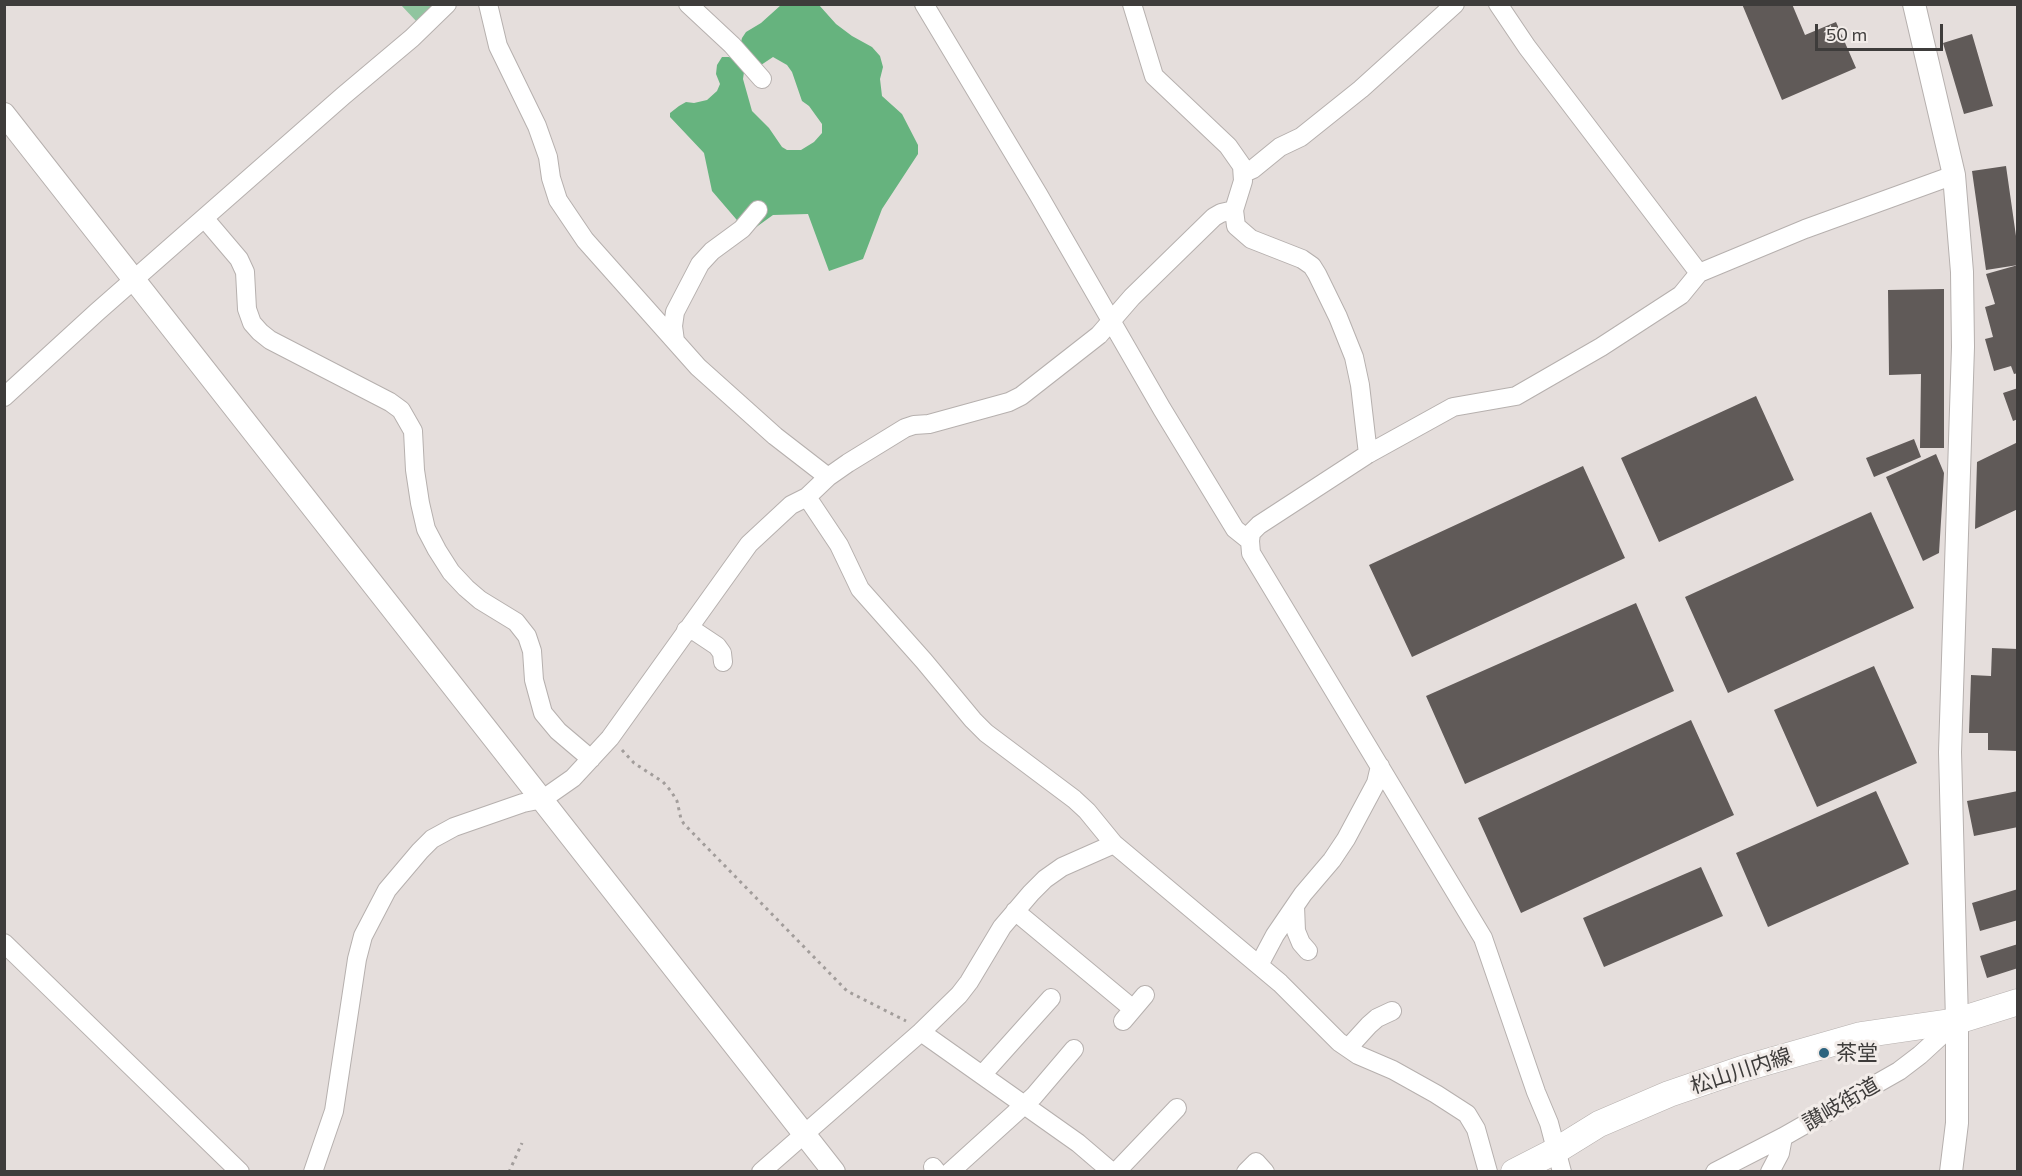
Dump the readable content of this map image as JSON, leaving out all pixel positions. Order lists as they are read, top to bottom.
{
  "streets": {
    "main road": ["松山川内線"],
    "street": ["讃岐街道"]
  },
  "crossings": [
    ["松山川内線", "讃岐街道"]
  ],
  "places": ["茶堂"],
  "scale_bar": "50 m"
}
